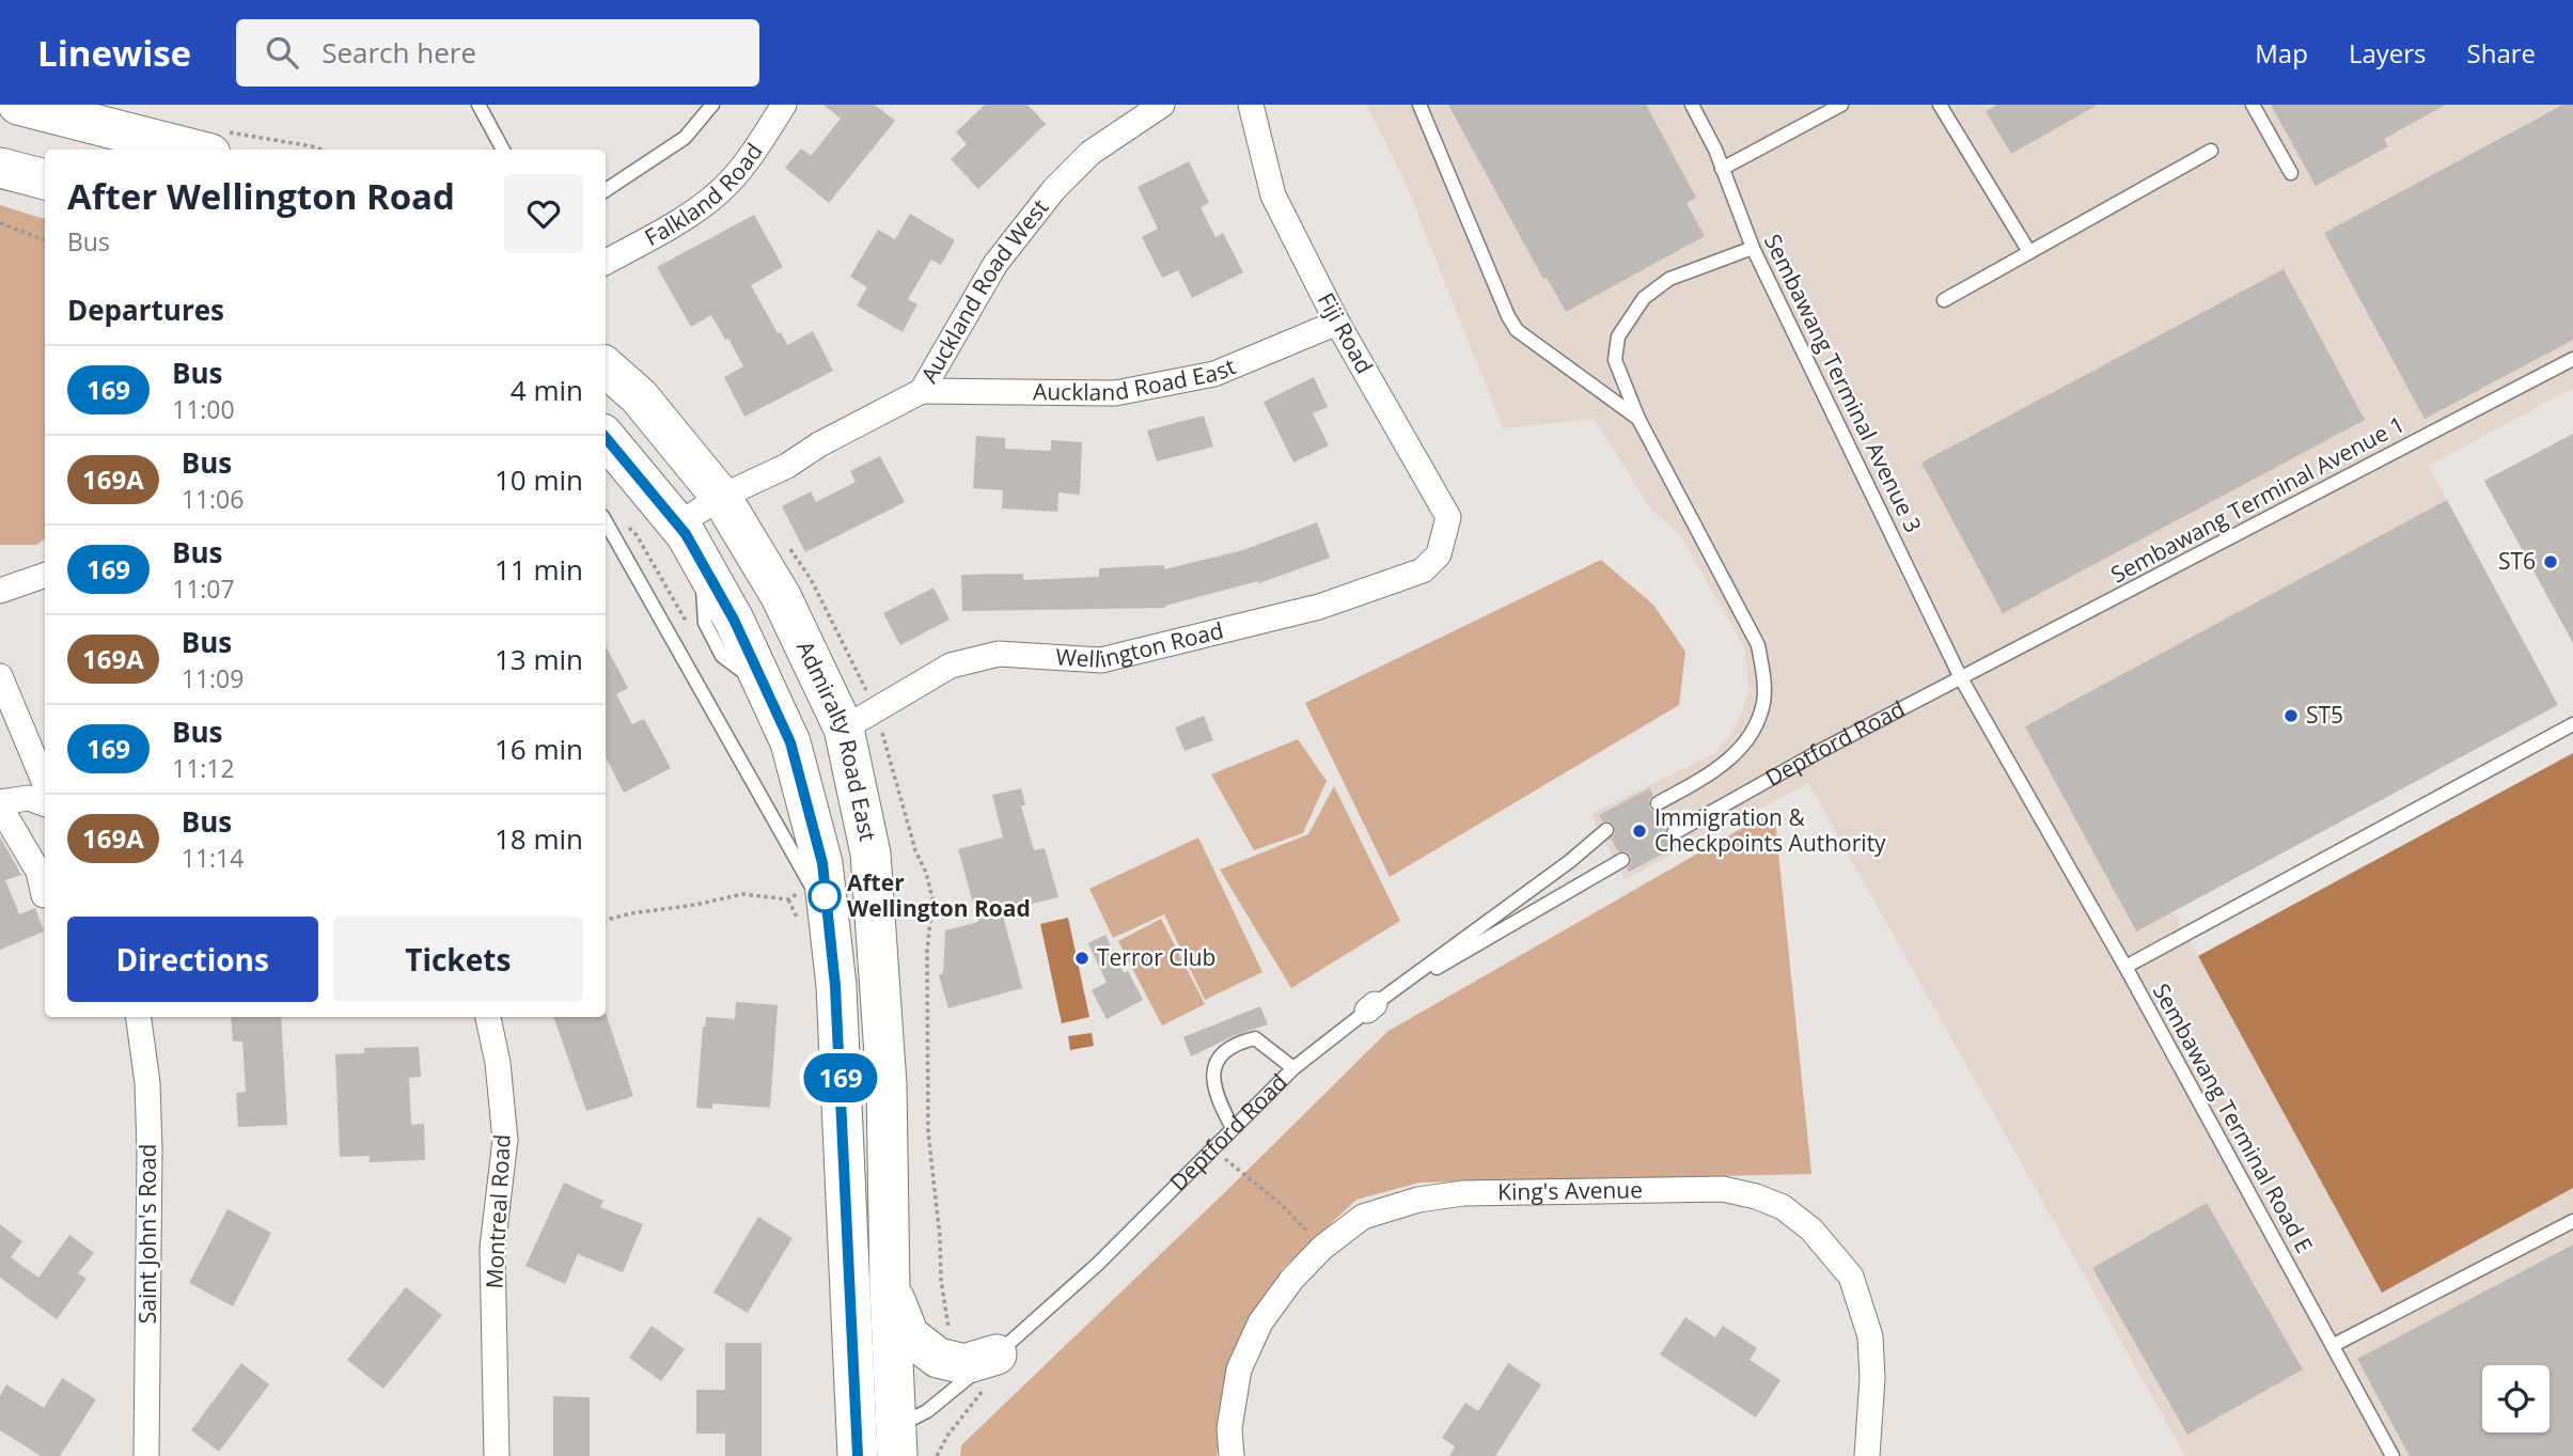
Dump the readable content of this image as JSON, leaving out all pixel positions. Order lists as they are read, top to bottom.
{
  "streets": {
    "main road": ["Admiralty Road East"],
    "street": [
      "Falkland Road",
      "Auckland Road West",
      "Fiji Road",
      "Auckland Road East",
      "Wellington Road",
      "King's Avenue",
      "Montreal Road",
      "Saint John's Road"
    ],
    "lane": [
      "Sembawang Terminal Avenue 3",
      "Sembawang Terminal Avenue 1",
      "Deptford Road",
      "Sembawang Terminal Road E"
    ]
  },
  "crossings": [
    ["Auckland Road West", "Auckland Road East"],
    ["Auckland Road West", "Admiralty Road East"],
    ["Fiji Road", "Auckland Road East"],
    ["Fiji Road", "Wellington Road"],
    ["Sembawang Terminal Avenue 3", "Sembawang Terminal Avenue 1"],
    ["Sembawang Terminal Avenue 3", "Deptford Road"],
    ["Sembawang Terminal Avenue 3", "Sembawang Terminal Road E"],
    ["Sembawang Terminal Avenue 1", "Deptford Road"],
    ["Sembawang Terminal Avenue 1", "Sembawang Terminal Road E"],
    ["Wellington Road", "Admiralty Road East"],
    ["Admiralty Road East", "Deptford Road"],
    ["Deptford Road", "Sembawang Terminal Road E"]
  ],
  "places": [
    "ST6",
    "ST5",
    "Immigration & Checkpoints Authority",
    "After Wellington Road",
    "Terror Club"
  ],
  "lines": ["bus line 169"],
  "page": {
    "header": "Linewise",
    "search": "Search here",
    "nav": ["Map", "Layers", "Share"],
    "on_map": "169",
    "heading": [
      ["After Wellington Road", "Bus"],
      "Departures"
    ],
    "list": [
      {
        "mark": "169",
        "name": "Bus",
        "note": "11:00",
        "value": "4 min"
      },
      {
        "mark": "169A",
        "name": "Bus",
        "note": "11:06",
        "value": "10 min"
      },
      {
        "mark": "169",
        "name": "Bus",
        "note": "11:07",
        "value": "11 min"
      },
      {
        "mark": "169A",
        "name": "Bus",
        "note": "11:09",
        "value": "13 min"
      },
      {
        "mark": "169",
        "name": "Bus",
        "note": "11:12",
        "value": "16 min"
      },
      {
        "mark": "169A",
        "name": "Bus",
        "note": "11:14",
        "value": "18 min"
      }
    ],
    "buttons": ["Directions", "Tickets"]
  }
}
